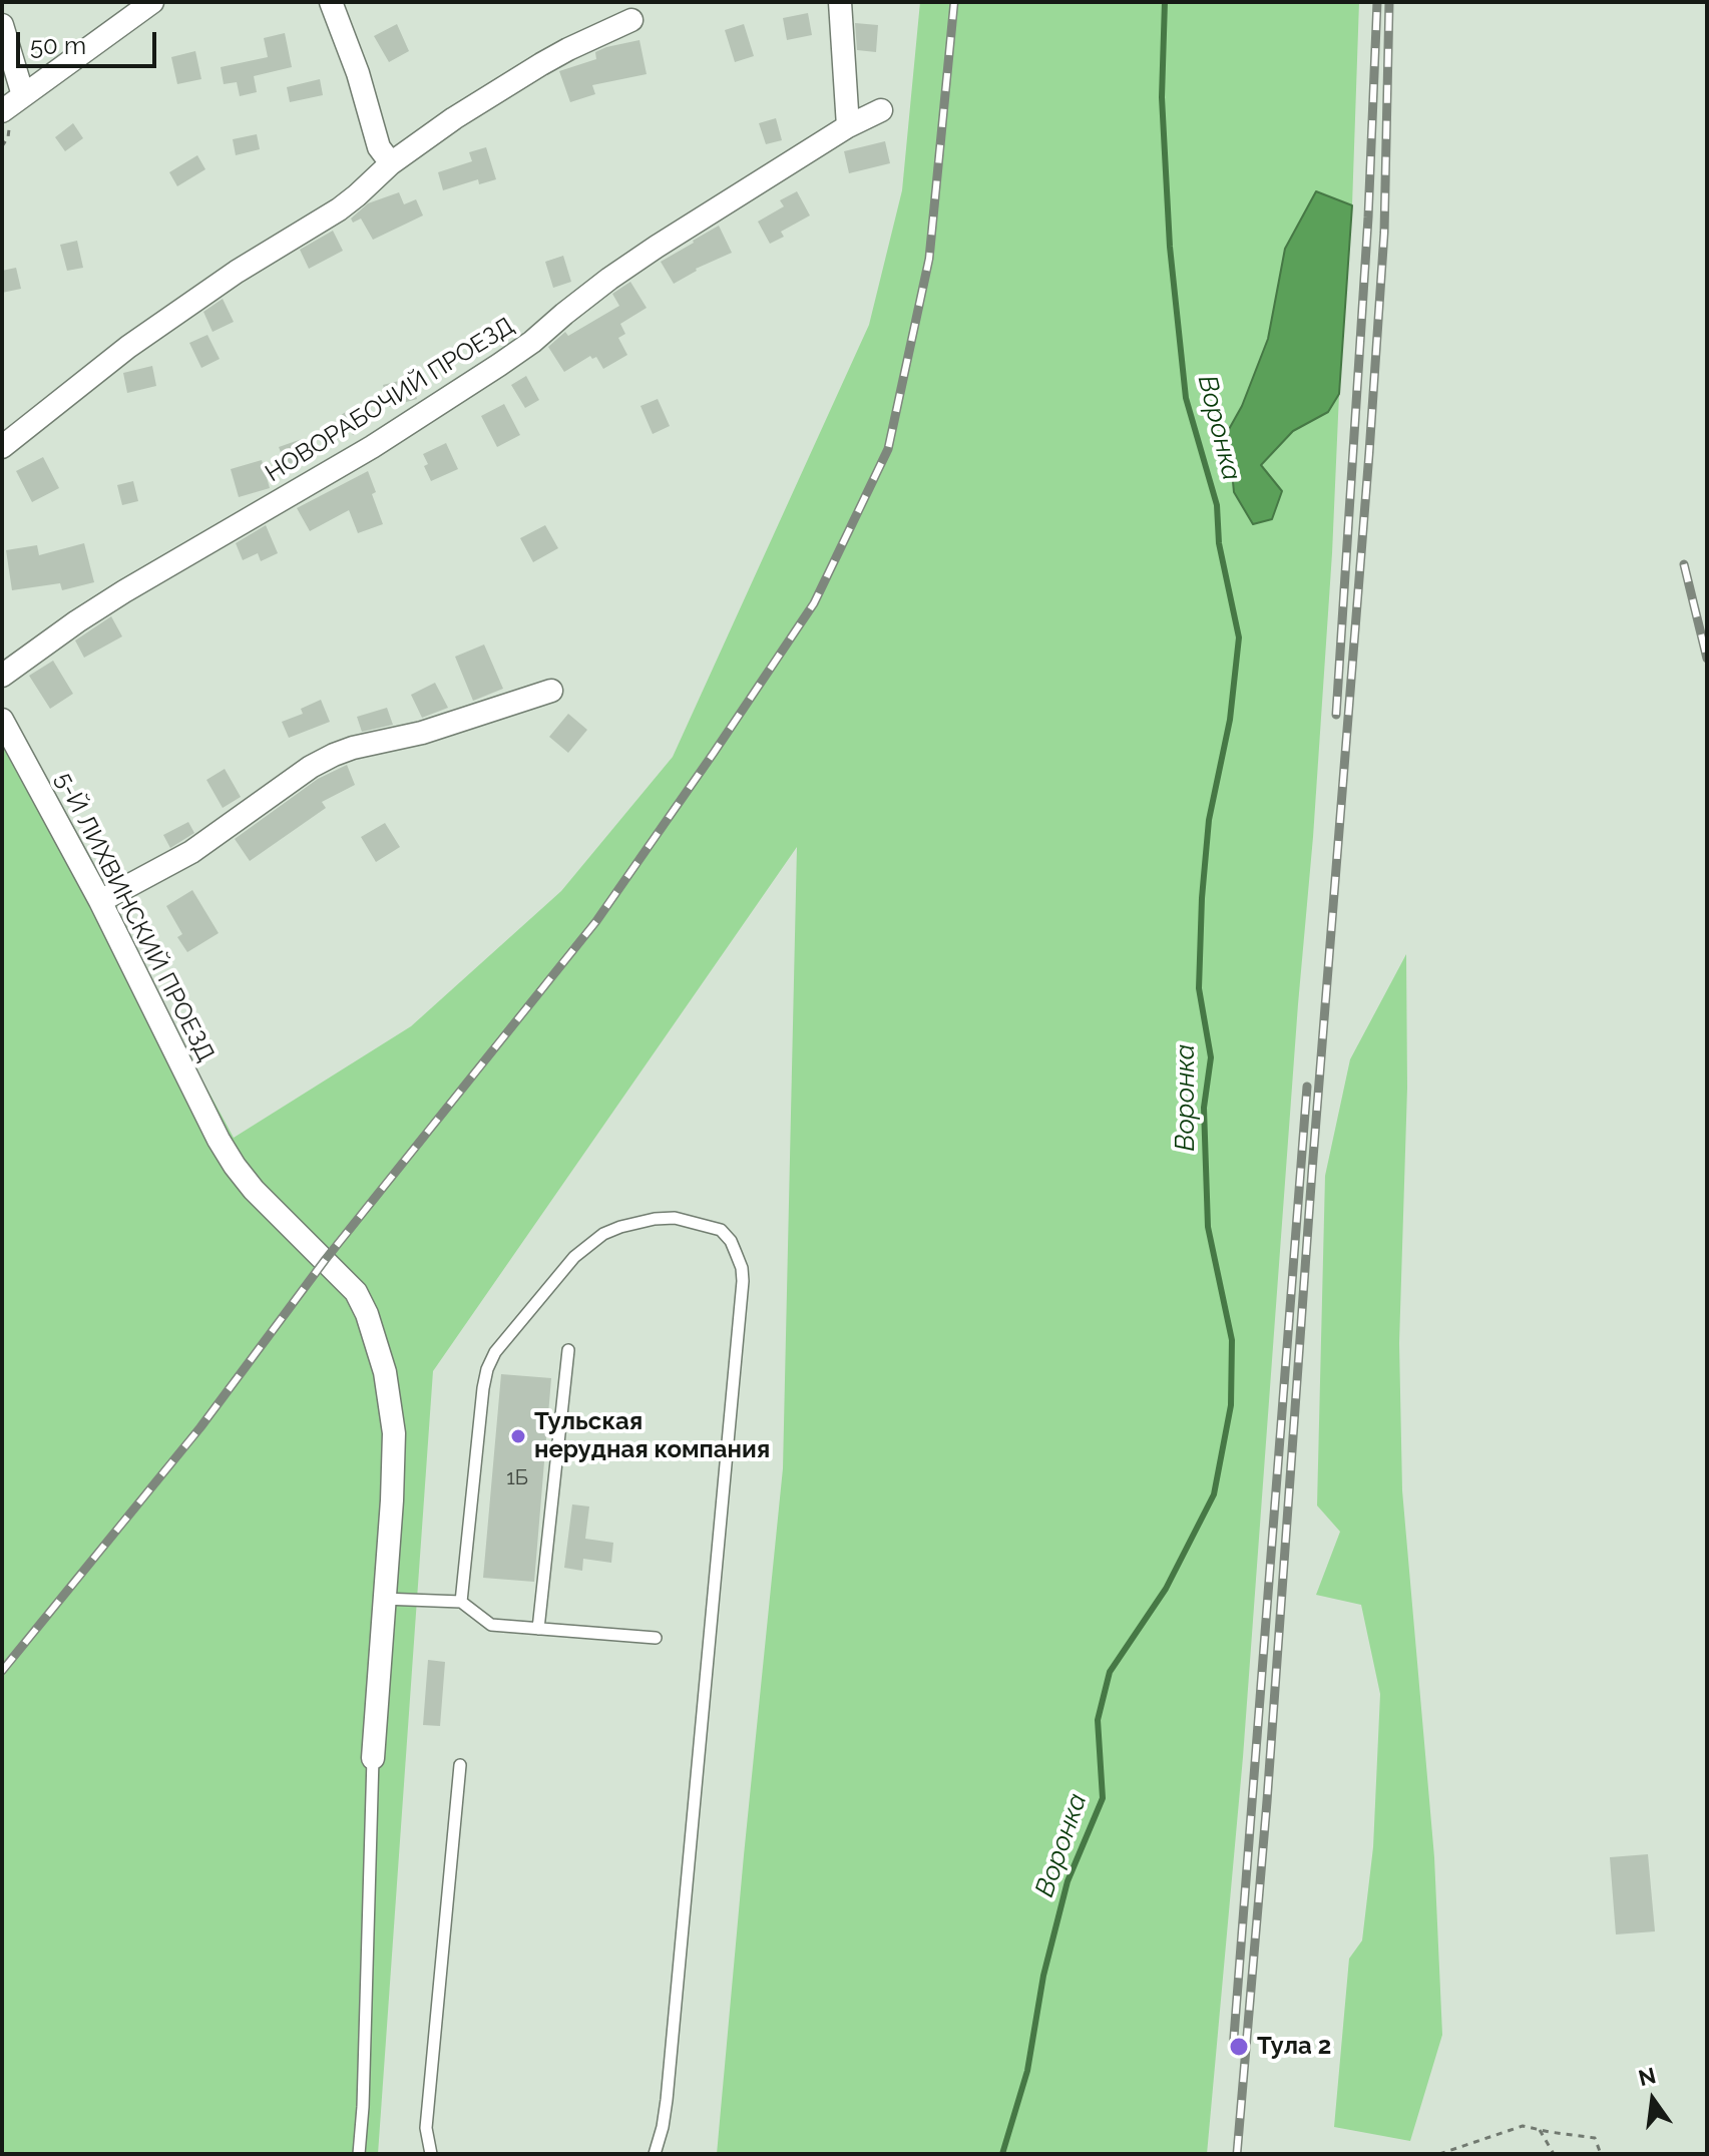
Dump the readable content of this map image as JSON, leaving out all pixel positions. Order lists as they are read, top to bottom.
{
  "streets": {
    "street": ["НОВОРАБОЧИЙ ПРОЕЗД", "5-Й ЛИХВИНСКИЙ ПРОЕЗД"]
  },
  "water": ["Воронка"],
  "places": ["Тульская нерудная компания", "Тула 2"],
  "house_numbers": ["1Б"],
  "scale_bar": "50 m",
  "north": "top"
}
